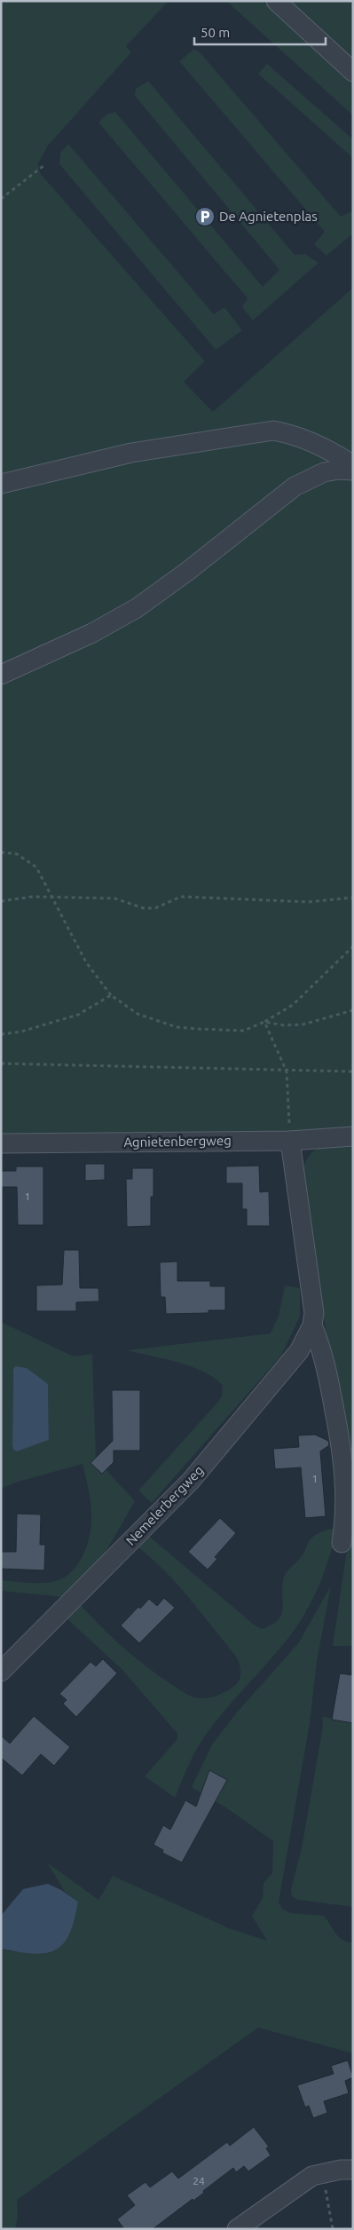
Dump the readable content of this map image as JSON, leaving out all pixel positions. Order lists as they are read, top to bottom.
{
  "streets": {
    "street": ["Agnietenbergweg", "Nemelerbergweg"]
  },
  "crossings": [
    ["Agnietenbergweg", "Nemelerbergweg"]
  ],
  "places": {
    "parking": ["De Agnietenplas"]
  },
  "house_numbers": ["1", "1", "24"],
  "scale_bar": "50 m"
}
